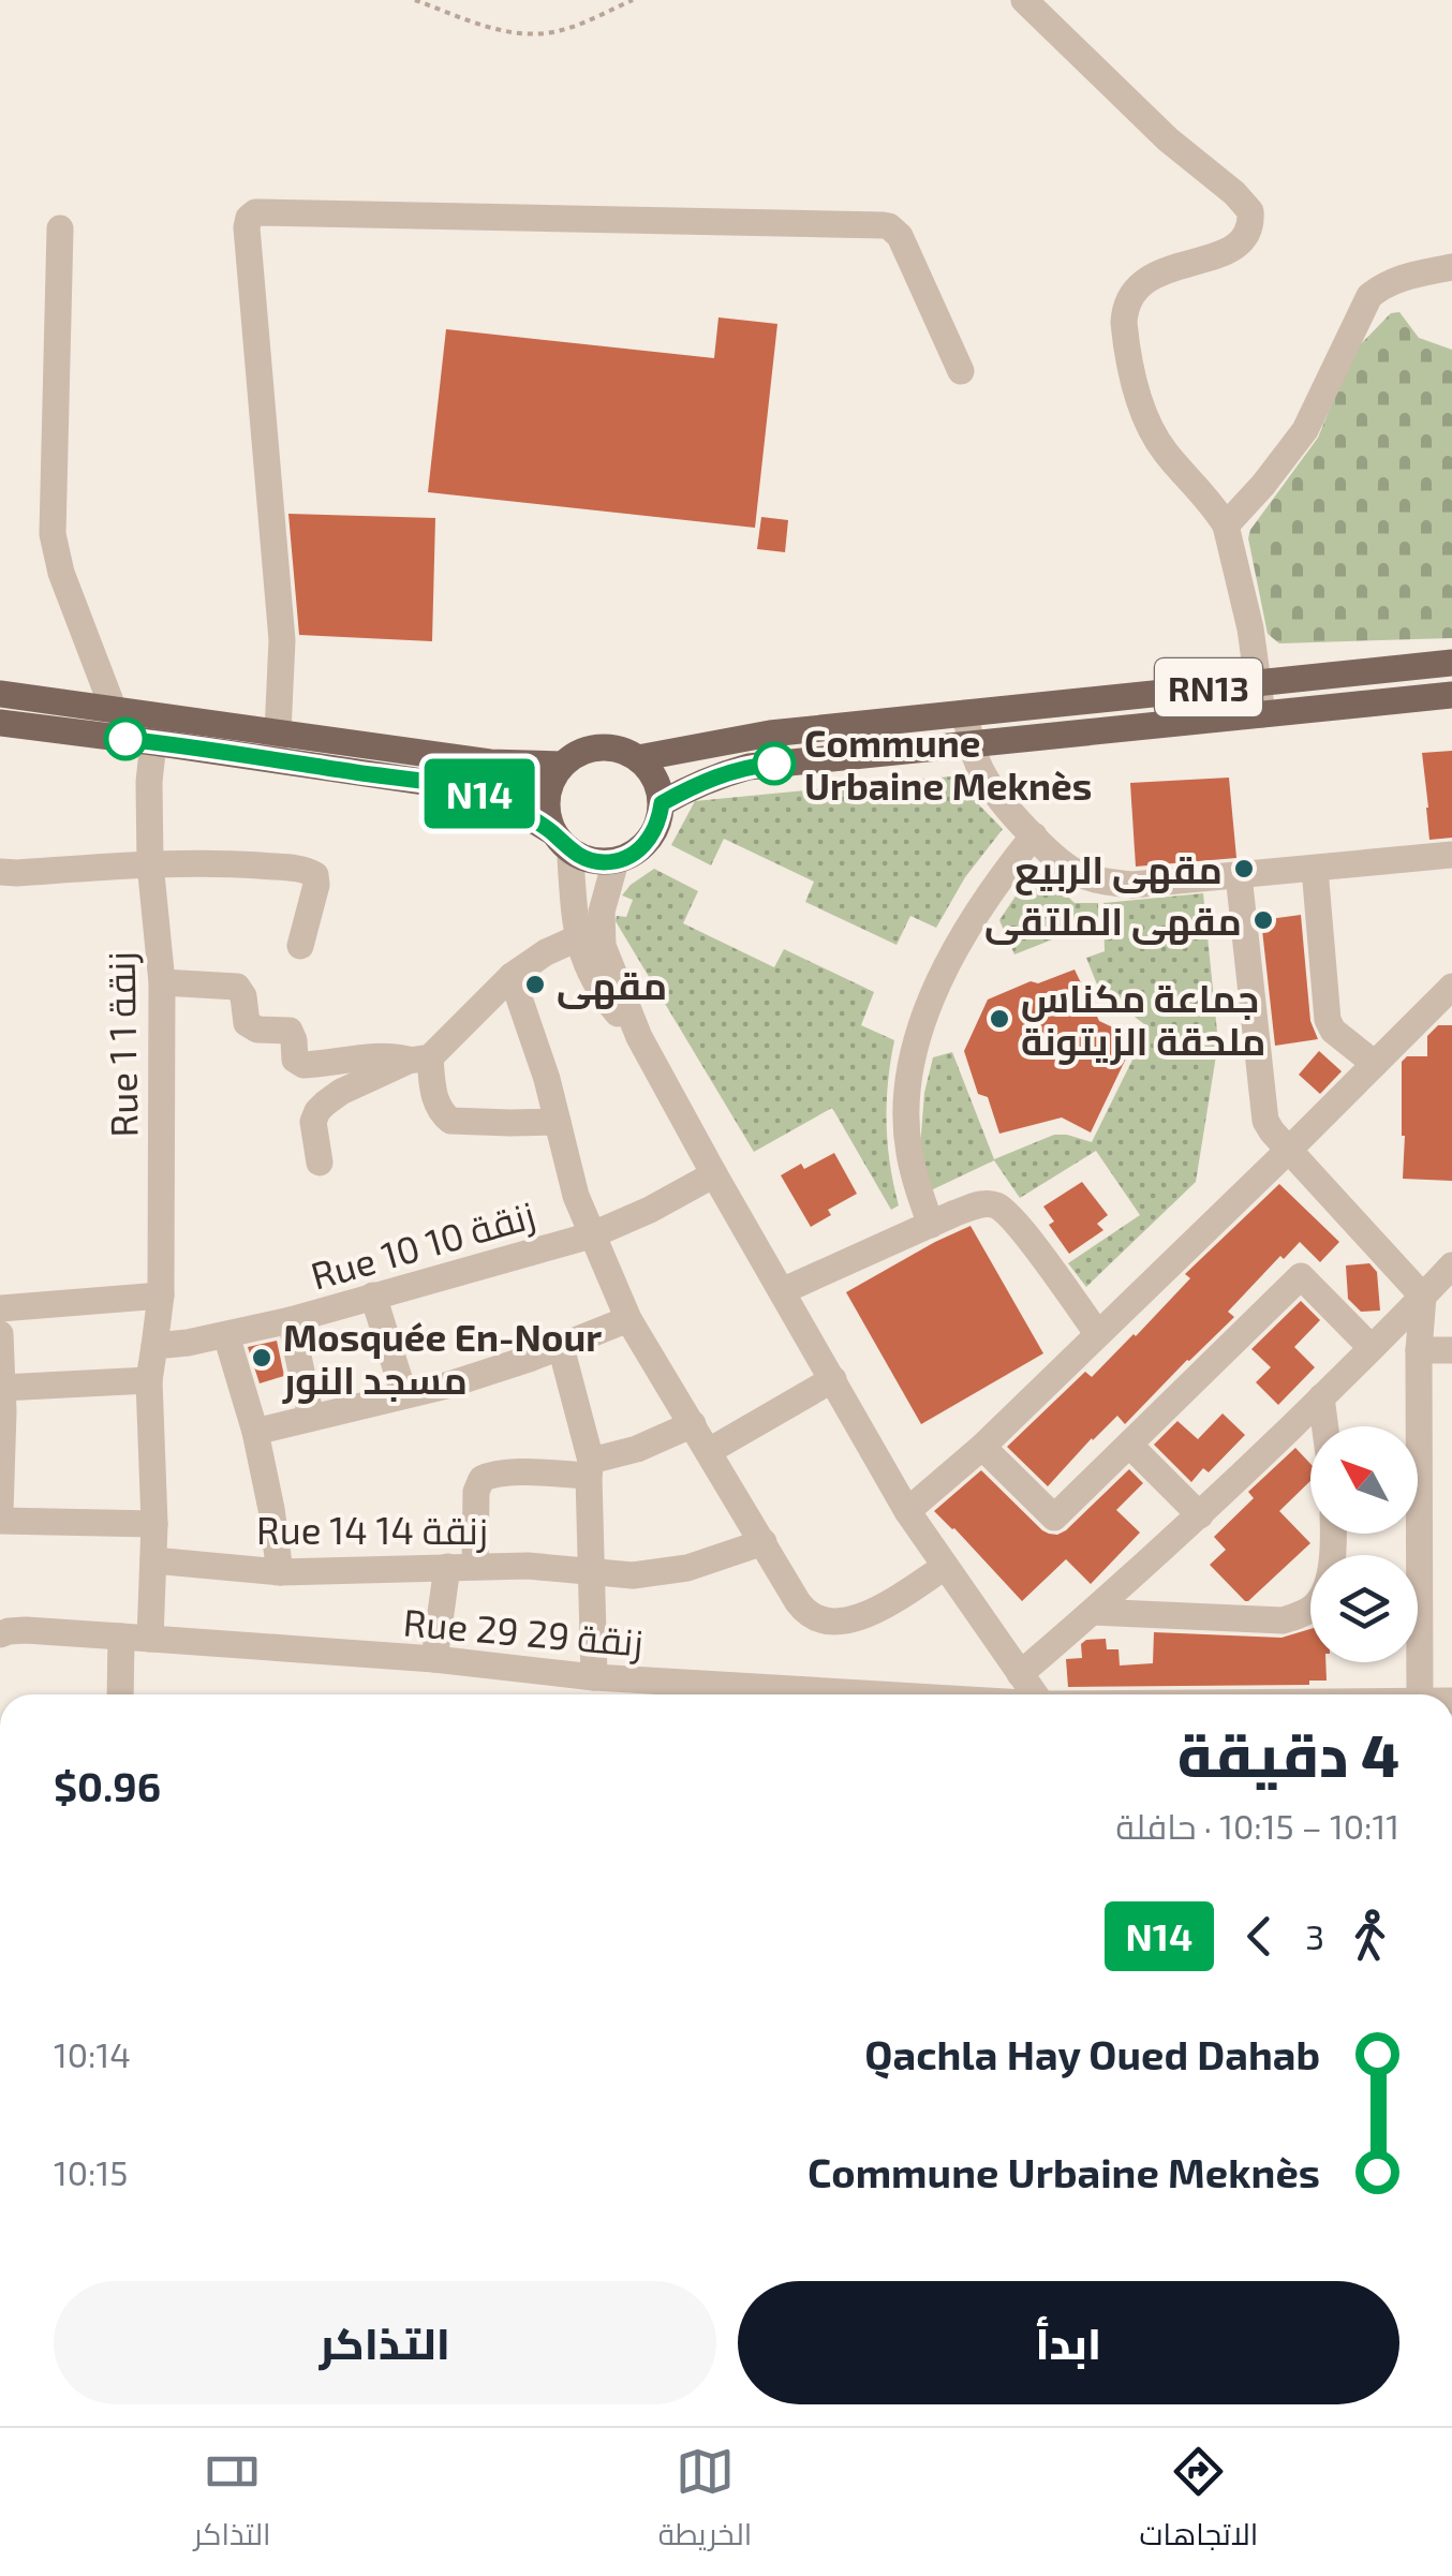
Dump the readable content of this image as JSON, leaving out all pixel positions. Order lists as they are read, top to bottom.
{
  "streets": {
    "main road": ["RN13"],
    "street": [
      "Rue 1 زنقة 1",
      "Rue 10 زنقة 10",
      "Rue 14 زنقة 14",
      "Rue 29 زنقة 29"
    ]
  },
  "crossings": [
    ["RN13", "Rue 1 زنقة 1"],
    ["Rue 1 زنقة 1", "Rue 10 زنقة 10"],
    ["Rue 1 زنقة 1", "Rue 14 زنقة 14"],
    ["Rue 1 زنقة 1", "Rue 29 زنقة 29"]
  ],
  "places": [
    "Commune Urbaine Meknès",
    "مقهى الربيع",
    "مقهى الملتقى",
    "مقهى",
    "جماعة مكناس ملحقة الزيتونة",
    "Mosquée En-Nour مسجد النور"
  ],
  "lines": ["bus line N14"],
  "north": "top left",
  "page": {
    "on_map": "N14",
    "heading": ["4 دقيقة", "10:11 – 10:15 · حافلة", "$0.96"],
    "legs": ["3", "N14"],
    "list": [
      {
        "name": "Qachla Hay Oued Dahab",
        "value": "10:14"
      },
      {
        "name": "Commune Urbaine Meknès",
        "value": "10:15"
      }
    ],
    "buttons": ["ابدأ", "التذاكر"],
    "tabs": ["الاتجاهات", "الخريطة", "التذاكر"]
  }
}
